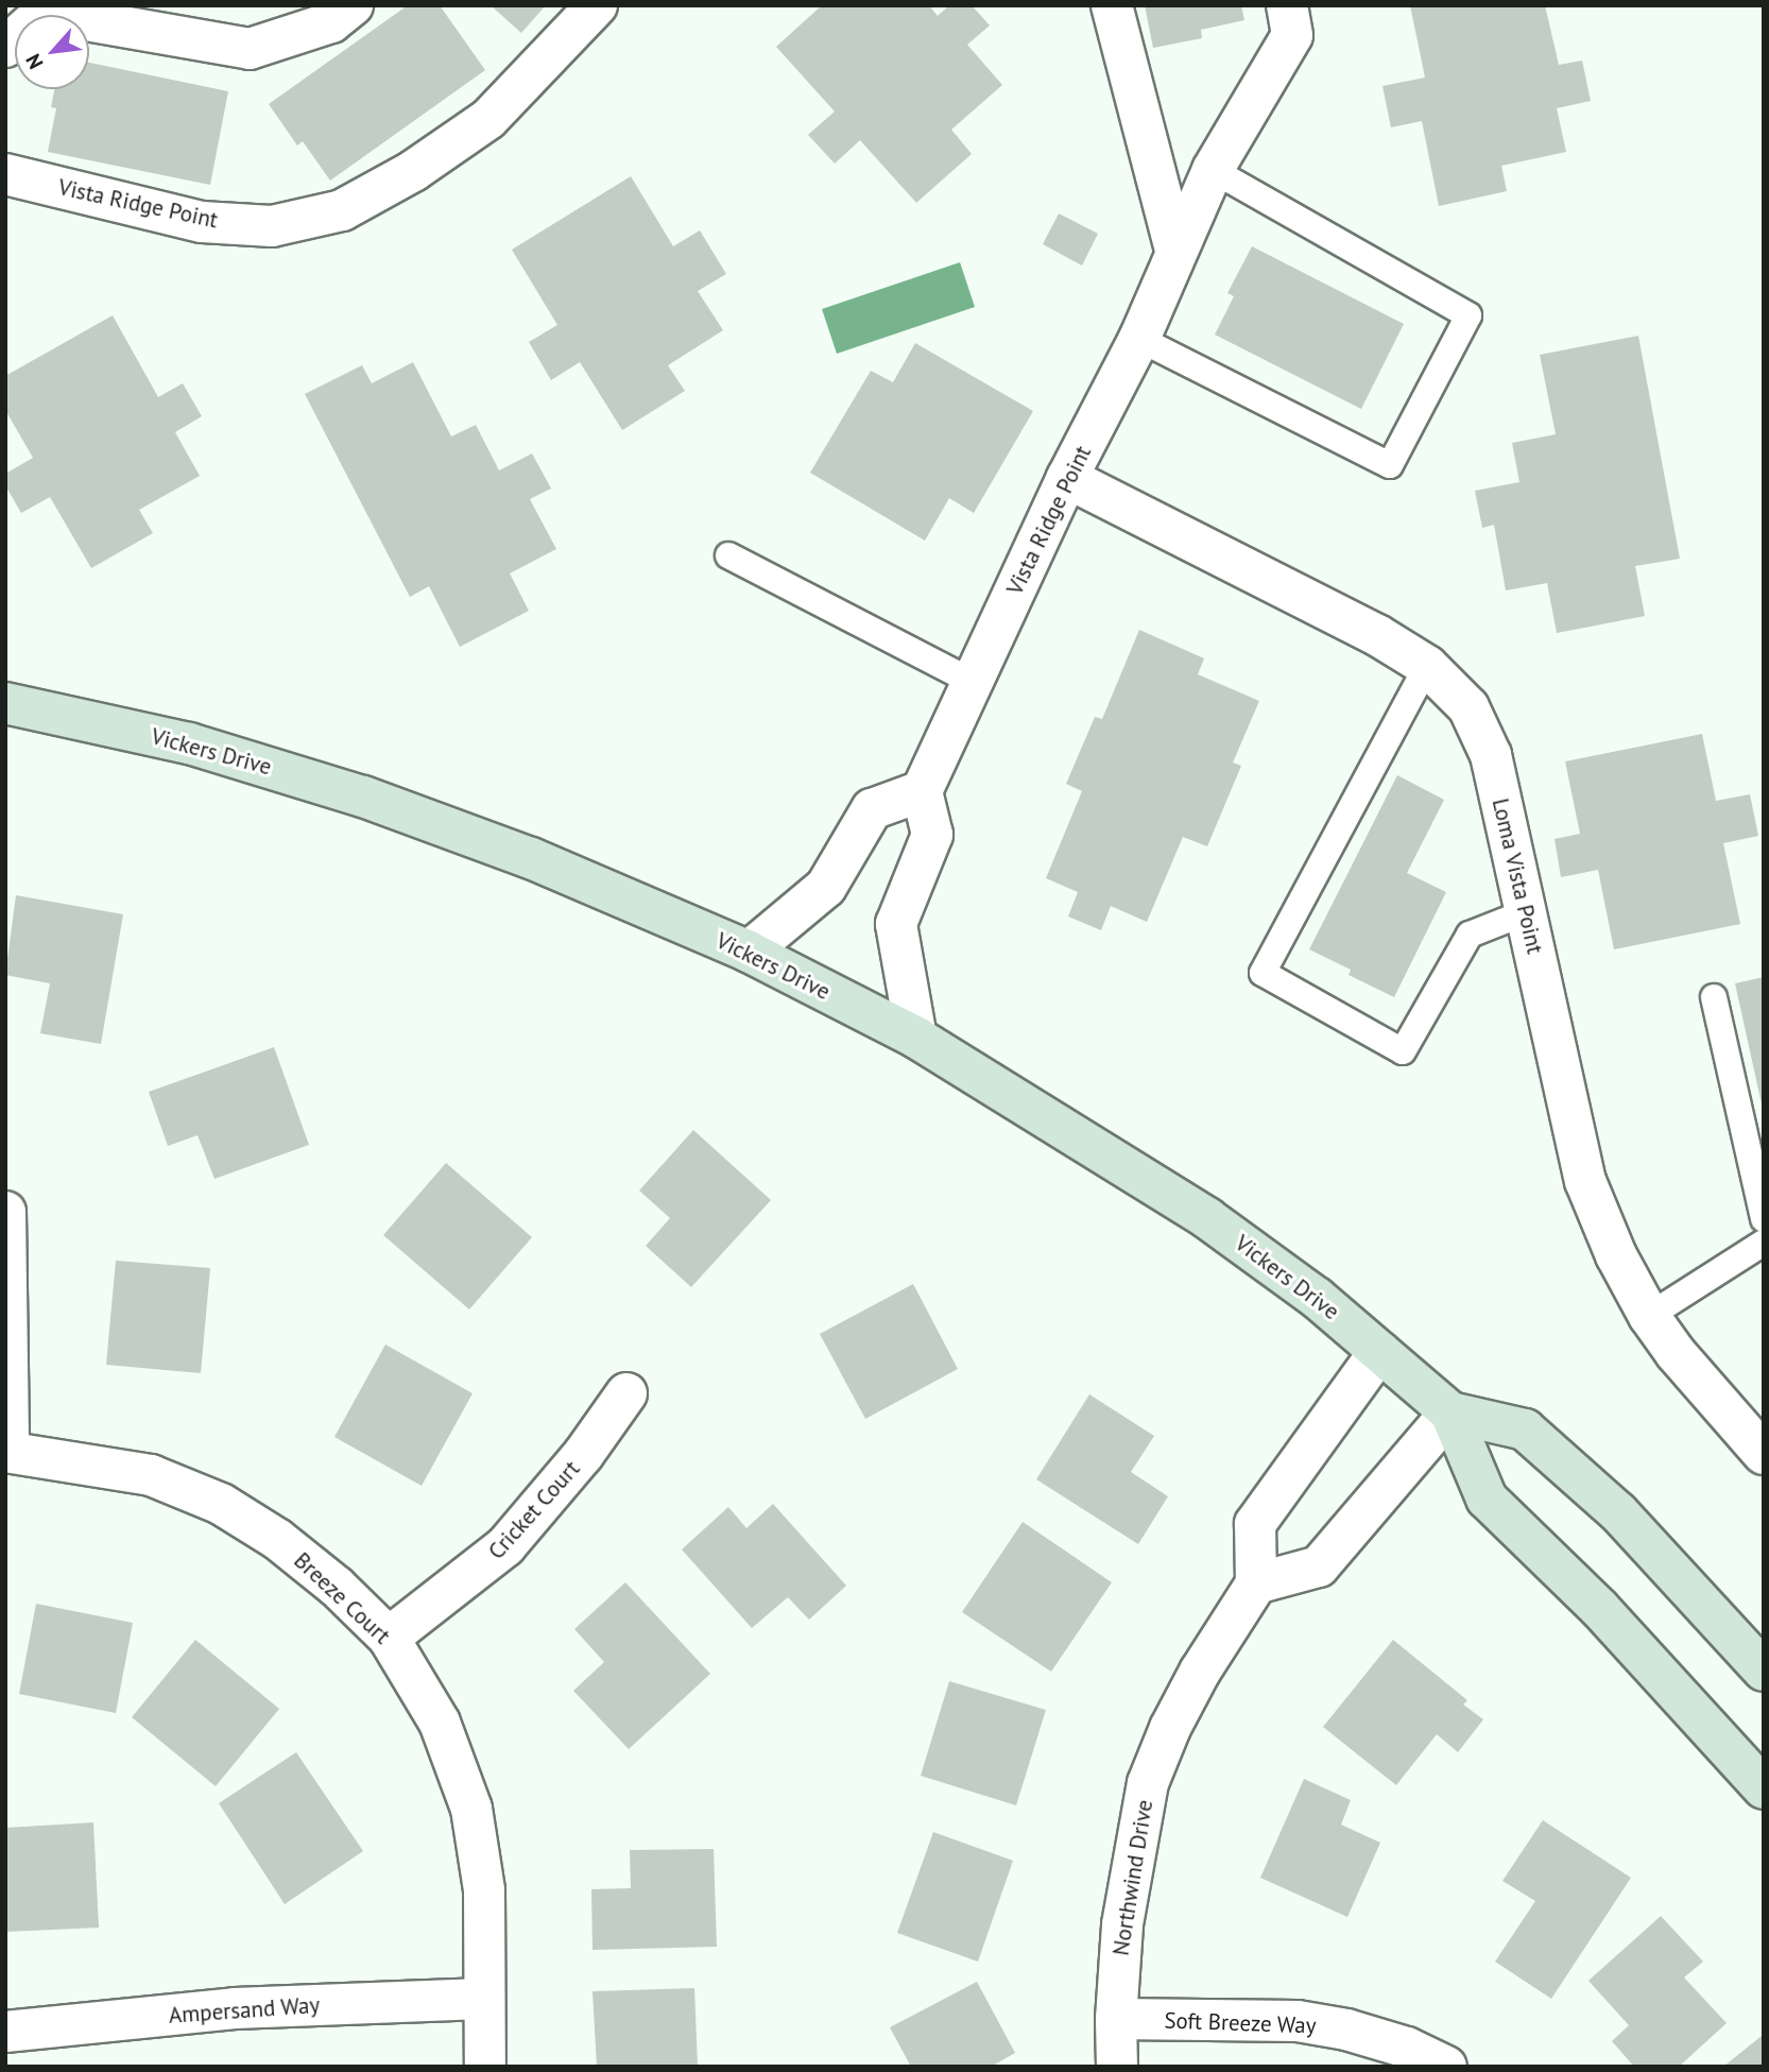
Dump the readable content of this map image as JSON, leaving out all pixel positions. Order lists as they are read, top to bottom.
{
  "streets": {
    "main road": ["Vickers Drive"],
    "street": [
      "Vista Ridge Point",
      "Loma Vista Point",
      "Cricket Court",
      "Breeze Court",
      "Northwind Drive",
      "Ampersand Way",
      "Soft Breeze Way"
    ]
  },
  "crossings": [
    ["Vista Ridge Point", "Loma Vista Point"],
    ["Cricket Court", "Breeze Court"],
    ["Breeze Court", "Ampersand Way"],
    ["Northwind Drive", "Soft Breeze Way"]
  ],
  "north": "bottom left"
}
